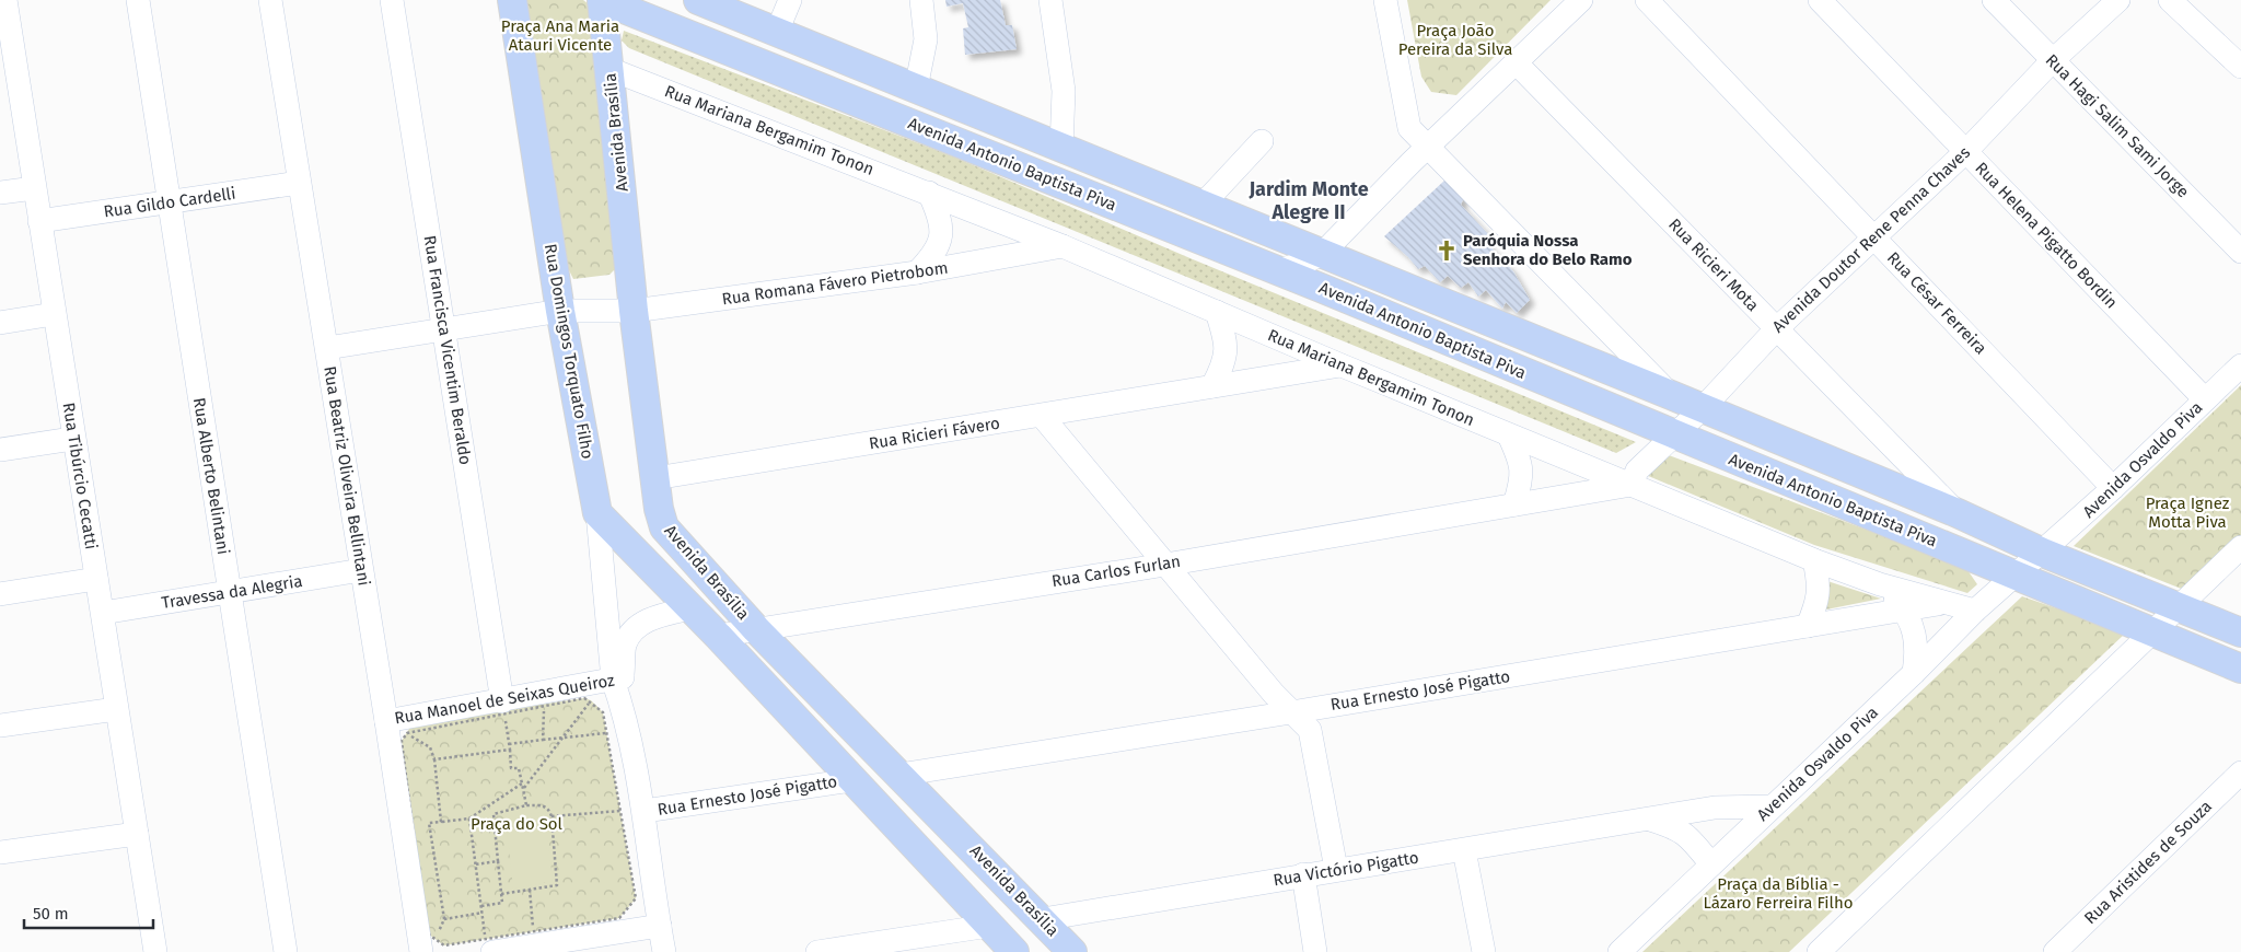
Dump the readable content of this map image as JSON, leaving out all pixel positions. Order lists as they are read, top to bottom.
{
  "streets": {
    "main road": ["Avenida Brasília", "Avenida Antonio Baptista Piva", "Rua Domingos Torquato Filho"],
    "street": [
      "Rua Hagi Salim Sami Jorge",
      "Rua Mariana Bergamim Tonon",
      "Rua Gildo Cardelli",
      "Rua Helena Pigatto Bordin",
      "Avenida Doutor Rene Penna Chaves",
      "Rua Ricieri Mota",
      "Rua Romana Fávero Pietrobom",
      "Rua César Ferreira",
      "Rua Francisca Vicentim Beraldo",
      "Rua Ricieri Fávero",
      "Avenida Osvaldo Piva",
      "Rua Tibúrcio Cecatti",
      "Rua Alberto Belintani",
      "Rua Beatriz Oliveira Bellintani",
      "Rua Carlos Furlan",
      "Travessa da Alegria",
      "Rua Ernesto José Pigatto",
      "Rua Manoel de Seixas Queiroz",
      "Rua Aristides de Souza",
      "Rua Victório Pigatto"
    ]
  },
  "crossings": [
    ["Rua Hagi Salim Sami Jorge", "Avenida Doutor Rene Penna Chaves"],
    ["Rua Mariana Bergamim Tonon", "Avenida Brasília"],
    ["Rua Mariana Bergamim Tonon", "Avenida Doutor Rene Penna Chaves"],
    ["Rua Mariana Bergamim Tonon", "Rua Romana Fávero Pietrobom"],
    ["Rua Mariana Bergamim Tonon", "Rua Ricieri Fávero"],
    ["Rua Mariana Bergamim Tonon", "Avenida Osvaldo Piva"],
    ["Rua Mariana Bergamim Tonon", "Rua Carlos Furlan"],
    ["Rua Mariana Bergamim Tonon", "Rua Ernesto José Pigatto"],
    ["Avenida Brasília", "Avenida Antonio Baptista Piva"],
    ["Avenida Brasília", "Rua Romana Fávero Pietrobom"],
    ["Avenida Brasília", "Rua Domingos Torquato Filho"],
    ["Avenida Brasília", "Rua Ricieri Fávero"],
    ["Avenida Brasília", "Rua Carlos Furlan"],
    ["Avenida Brasília", "Rua Ernesto José Pigatto"],
    ["Avenida Brasília", "Rua Victório Pigatto"],
    ["Avenida Antonio Baptista Piva", "Avenida Doutor Rene Penna Chaves"],
    ["Avenida Antonio Baptista Piva", "Rua Ricieri Mota"],
    ["Avenida Antonio Baptista Piva", "Avenida Osvaldo Piva"],
    ["Rua Gildo Cardelli", "Rua Tibúrcio Cecatti"],
    ["Rua Gildo Cardelli", "Rua Alberto Belintani"],
    ["Rua Gildo Cardelli", "Rua Beatriz Oliveira Bellintani"],
    ["Rua Helena Pigatto Bordin", "Avenida Doutor Rene Penna Chaves"],
    ["Rua Helena Pigatto Bordin", "Avenida Osvaldo Piva"],
    ["Avenida Doutor Rene Penna Chaves", "Rua Ricieri Mota"],
    ["Avenida Doutor Rene Penna Chaves", "Rua César Ferreira"],
    ["Avenida Doutor Rene Penna Chaves", "Rua Carlos Furlan"],
    ["Rua Romana Fávero Pietrobom", "Rua Francisca Vicentim Beraldo"],
    ["Rua Romana Fávero Pietrobom", "Rua Domingos Torquato Filho"],
    ["Rua Romana Fávero Pietrobom", "Rua Beatriz Oliveira Bellintani"],
    ["Rua César Ferreira", "Avenida Osvaldo Piva"],
    ["Rua Francisca Vicentim Beraldo", "Rua Manoel de Seixas Queiroz"],
    ["Rua Domingos Torquato Filho", "Rua Ernesto José Pigatto"],
    ["Rua Domingos Torquato Filho", "Rua Manoel de Seixas Queiroz"],
    ["Avenida Osvaldo Piva", "Rua Victório Pigatto"],
    ["Rua Tibúrcio Cecatti", "Travessa da Alegria"],
    ["Rua Alberto Belintani", "Travessa da Alegria"],
    ["Rua Beatriz Oliveira Bellintani", "Travessa da Alegria"],
    ["Rua Beatriz Oliveira Bellintani", "Rua Manoel de Seixas Queiroz"]
  ],
  "districts": ["Jardim Monte Alegre II"],
  "parks": [
    "Praça Ana Maria Atauri Vicente",
    "Praça João Pereira da Silva",
    "Praça Ignez Motta Piva",
    "Praça do Sol",
    "Praça da Bíblia - Lázaro Ferreira Filho"
  ],
  "places": {
    "church": ["Paróquia Nossa Senhora do Belo Ramo"]
  },
  "scale_bar": "50 m"
}
